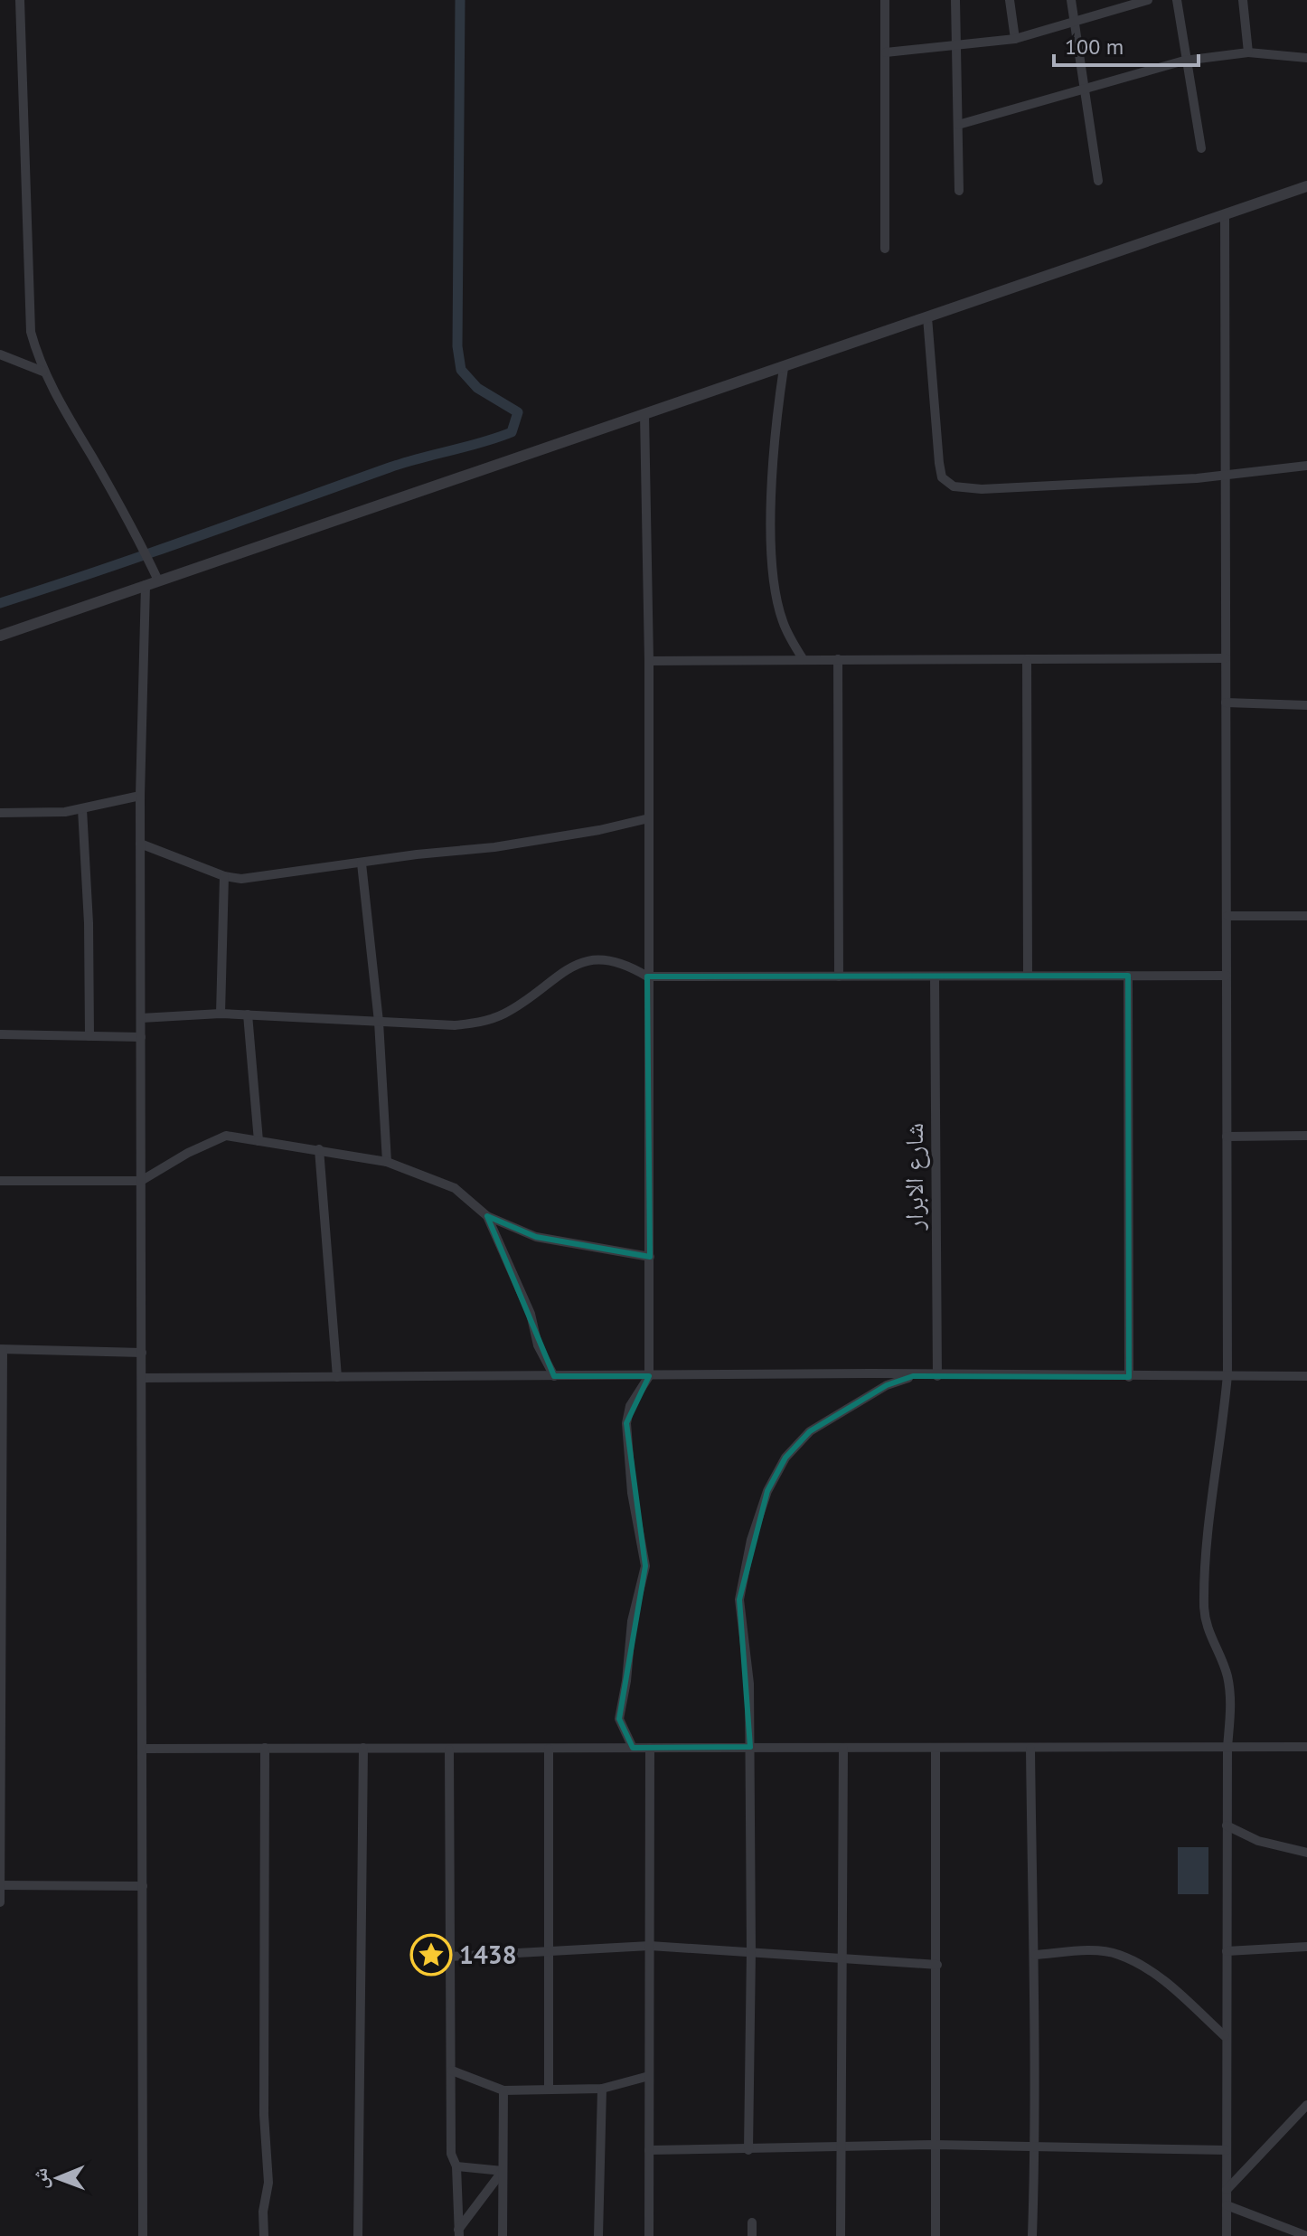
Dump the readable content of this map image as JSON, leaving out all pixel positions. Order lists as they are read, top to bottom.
{
  "streets": {
    "street": ["شارع الابرار"]
  },
  "places": {
    "place": ["1438"]
  },
  "scale_bar": "100 m",
  "north": "left"
}
